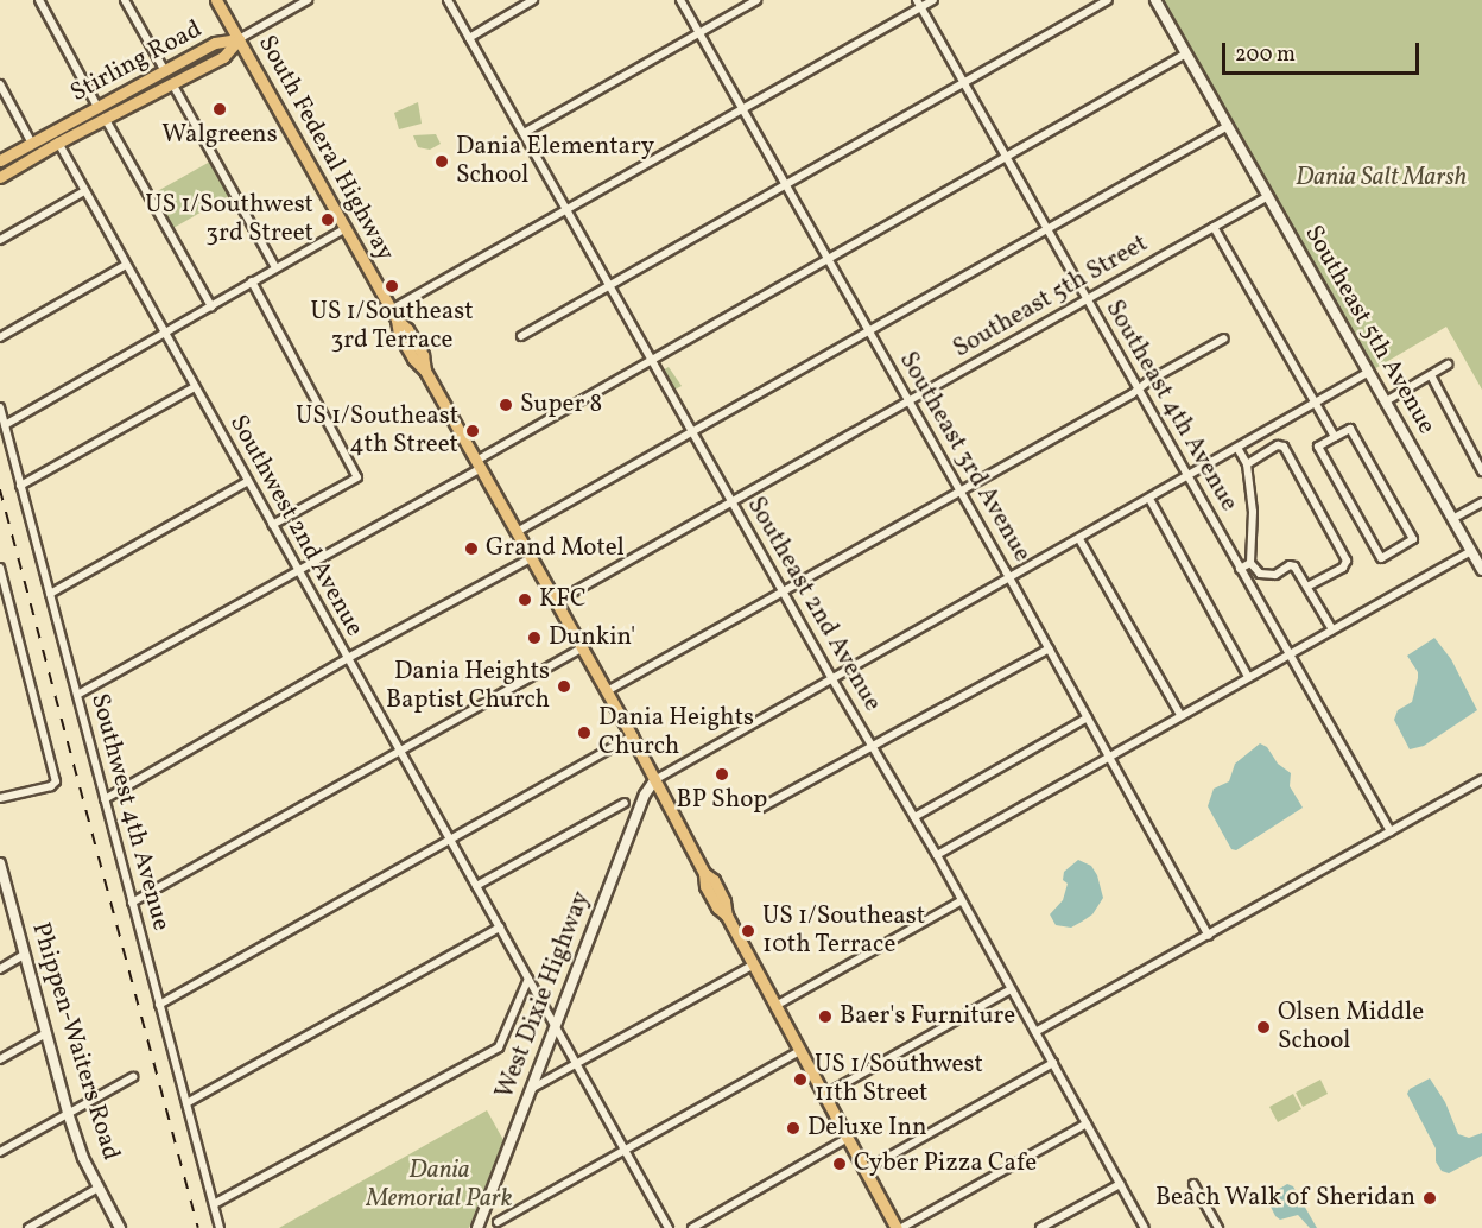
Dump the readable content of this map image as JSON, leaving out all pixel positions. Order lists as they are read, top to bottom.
{
  "streets": {
    "main road": ["Stirling Road", "South Federal Highway"],
    "street": [
      "Southeast 5th Street",
      "Southeast 5th Avenue",
      "Southeast 4th Avenue",
      "Southeast 3rd Avenue",
      "Southwest 2nd Avenue",
      "Southeast 2nd Avenue",
      "Southwest 4th Avenue",
      "West Dixie Highway",
      "Phippen-Waiters Road"
    ]
  },
  "crossings": [
    ["Stirling Road", "South Federal Highway"],
    ["Stirling Road", "Southwest 2nd Avenue"],
    ["South Federal Highway", "Southeast 5th Street"],
    ["South Federal Highway", "West Dixie Highway"],
    ["Southeast 5th Street", "Southeast 5th Avenue"],
    ["Southeast 5th Street", "Southeast 4th Avenue"],
    ["Southeast 5th Street", "Southeast 3rd Avenue"],
    ["Southeast 5th Street", "Southeast 2nd Avenue"],
    ["Southwest 2nd Avenue", "West Dixie Highway"]
  ],
  "parks": ["Dania Salt Marsh", "Dania Memorial Park"],
  "places": [
    "Walgreens",
    "Dania Elementary School",
    "US 1/Southwest 3rd Street",
    "US 1/Southeast 3rd Terrace",
    "Super 8",
    "US 1/Southeast 4th Street",
    "Grand Motel",
    "KFC",
    "Dunkin'",
    "Dania Heights Baptist Church",
    "Dania Heights Church",
    "BP Shop",
    "US 1/Southeast 10th Terrace",
    "Baer's Furniture",
    "Olsen Middle School",
    "US 1/Southwest 11th Street",
    "Deluxe Inn",
    "Cyber Pizza Cafe",
    "Beach Walk of Sheridan"
  ],
  "scale_bar": "200 m"
}
